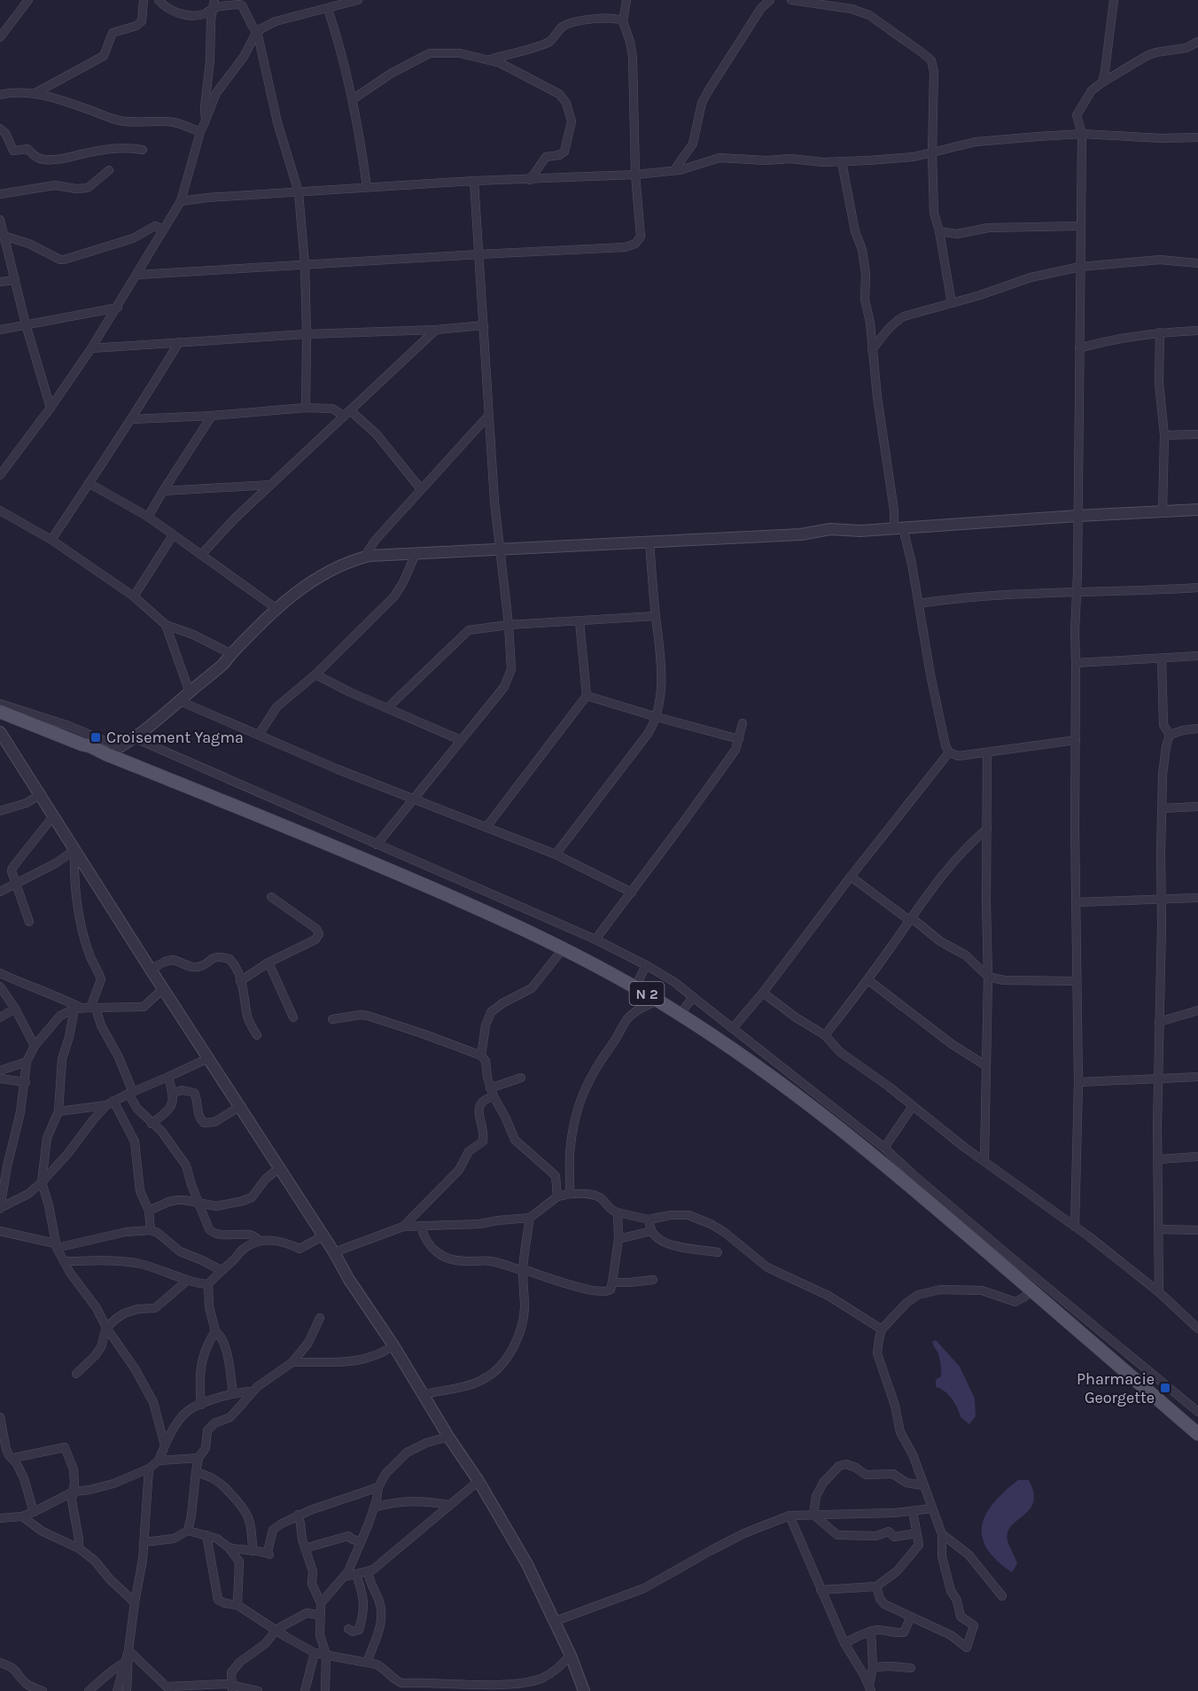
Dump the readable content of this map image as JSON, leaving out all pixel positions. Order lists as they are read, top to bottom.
{
  "streets": {
    "main road": ["N 2"]
  },
  "places": {
    "transit": ["Croisement Yagma", "Pharmacie Georgette"]
  }
}
